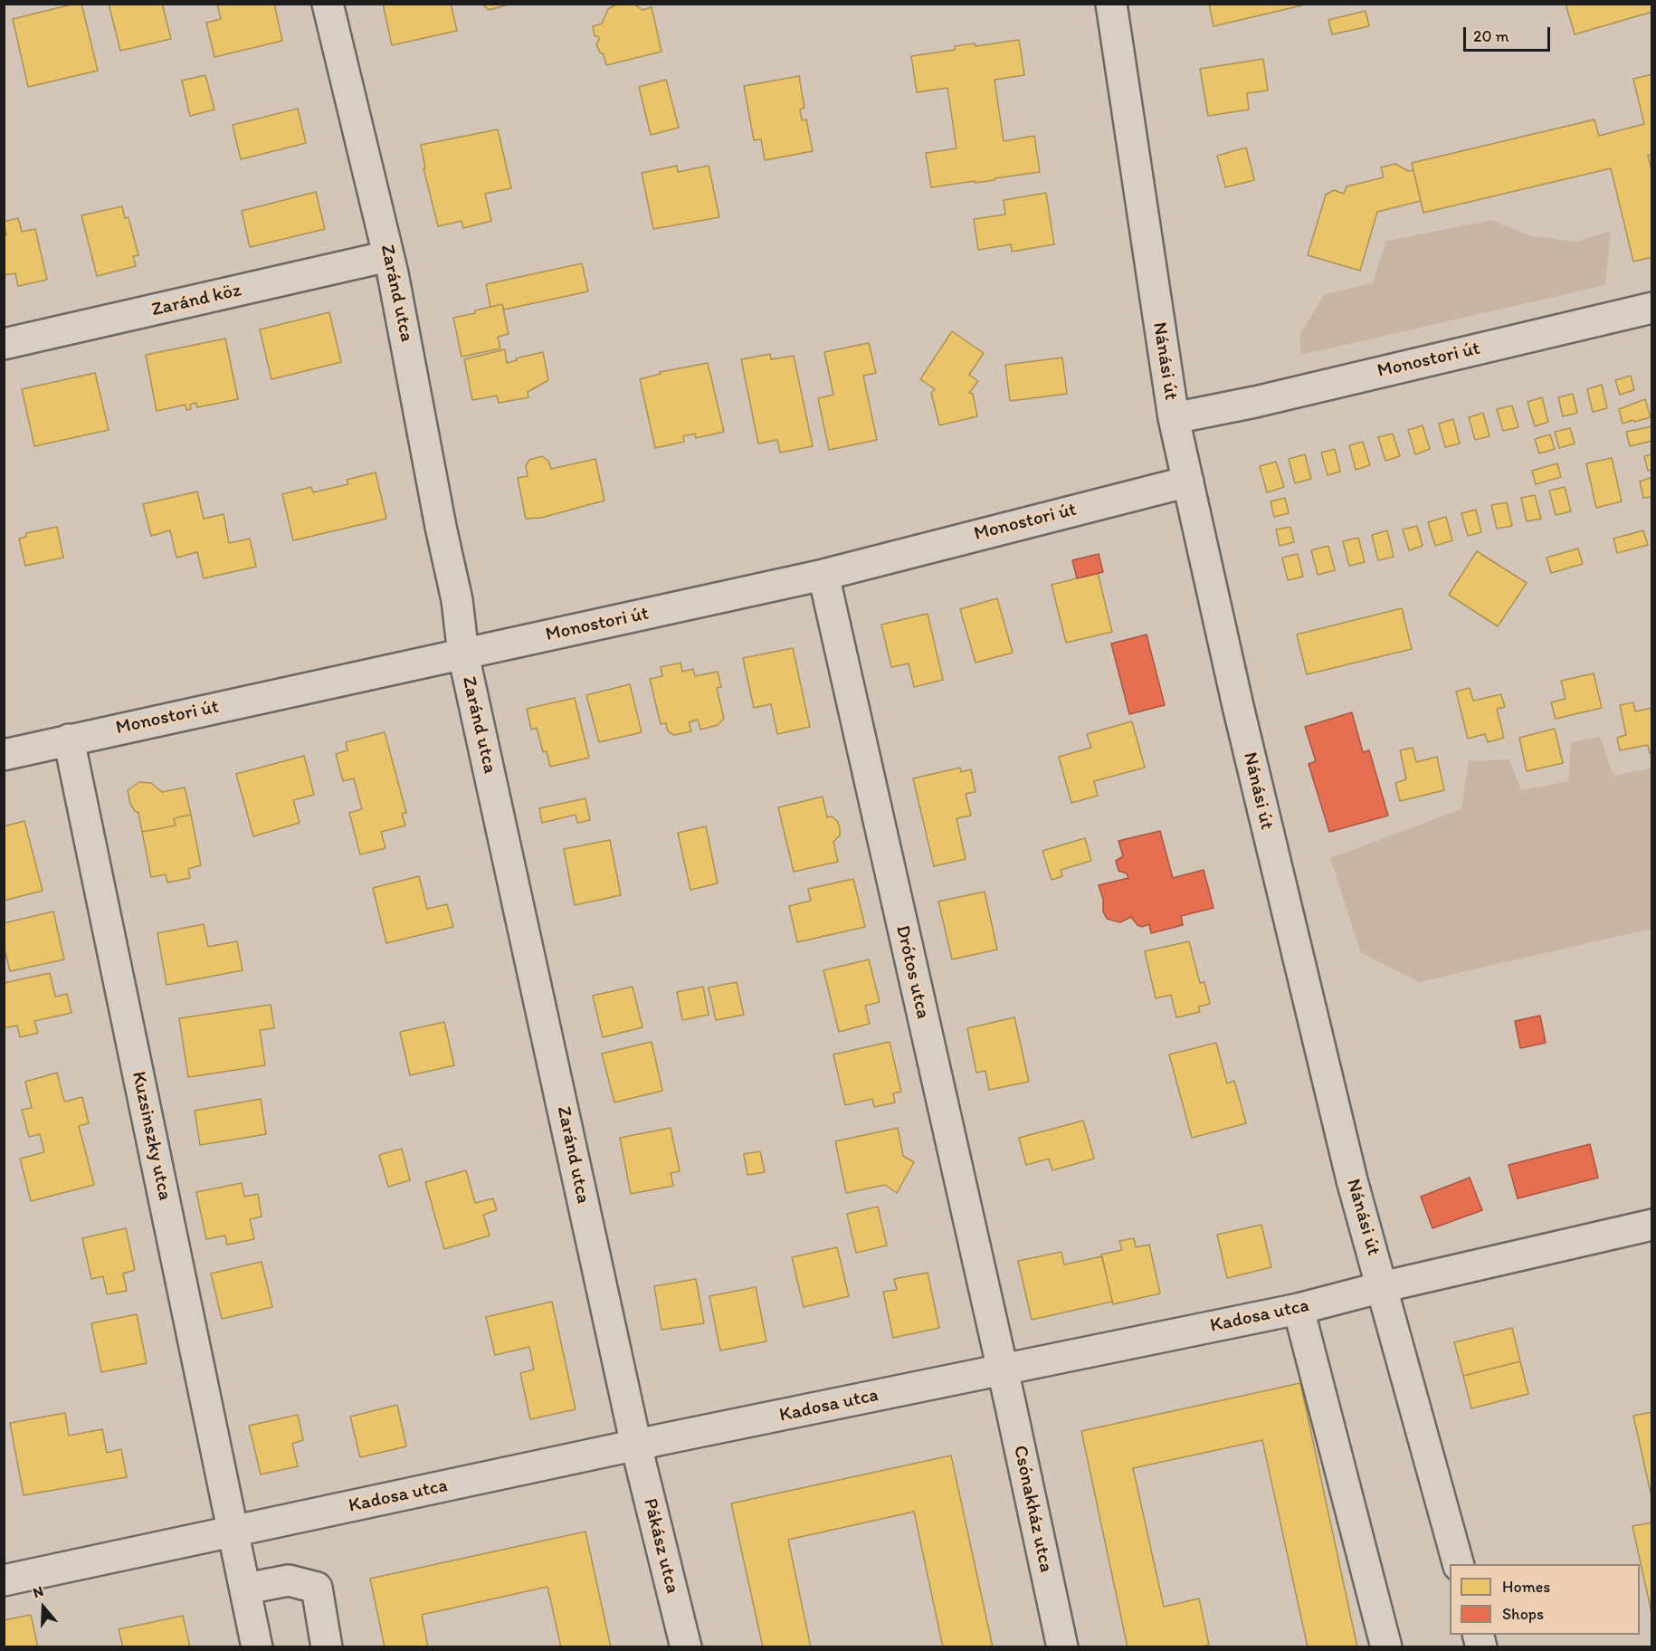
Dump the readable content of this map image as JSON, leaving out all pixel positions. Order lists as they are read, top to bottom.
{
  "streets": {
    "street": [
      "Zaránd utca",
      "Zaránd köz",
      "Monostori út",
      "Nánási út",
      "Drótos utca",
      "Kuzsinszky utca",
      "Kadosa utca",
      "Csónakház utca",
      "Pákász utca"
    ]
  },
  "crossings": [
    ["Zaránd utca", "Zaránd köz"],
    ["Zaránd utca", "Monostori út"],
    ["Zaránd utca", "Kadosa utca"],
    ["Zaránd utca", "Pákász utca"],
    ["Monostori út", "Nánási út"],
    ["Monostori út", "Drótos utca"],
    ["Monostori út", "Kuzsinszky utca"],
    ["Nánási út", "Kadosa utca"],
    ["Drótos utca", "Kadosa utca"],
    ["Drótos utca", "Csónakház utca"],
    ["Kuzsinszky utca", "Kadosa utca"],
    ["Kadosa utca", "Csónakház utca"],
    ["Kadosa utca", "Pákász utca"]
  ],
  "legend": ["Homes", "Shops"],
  "scale_bar": "20 m",
  "north": "top"
}
